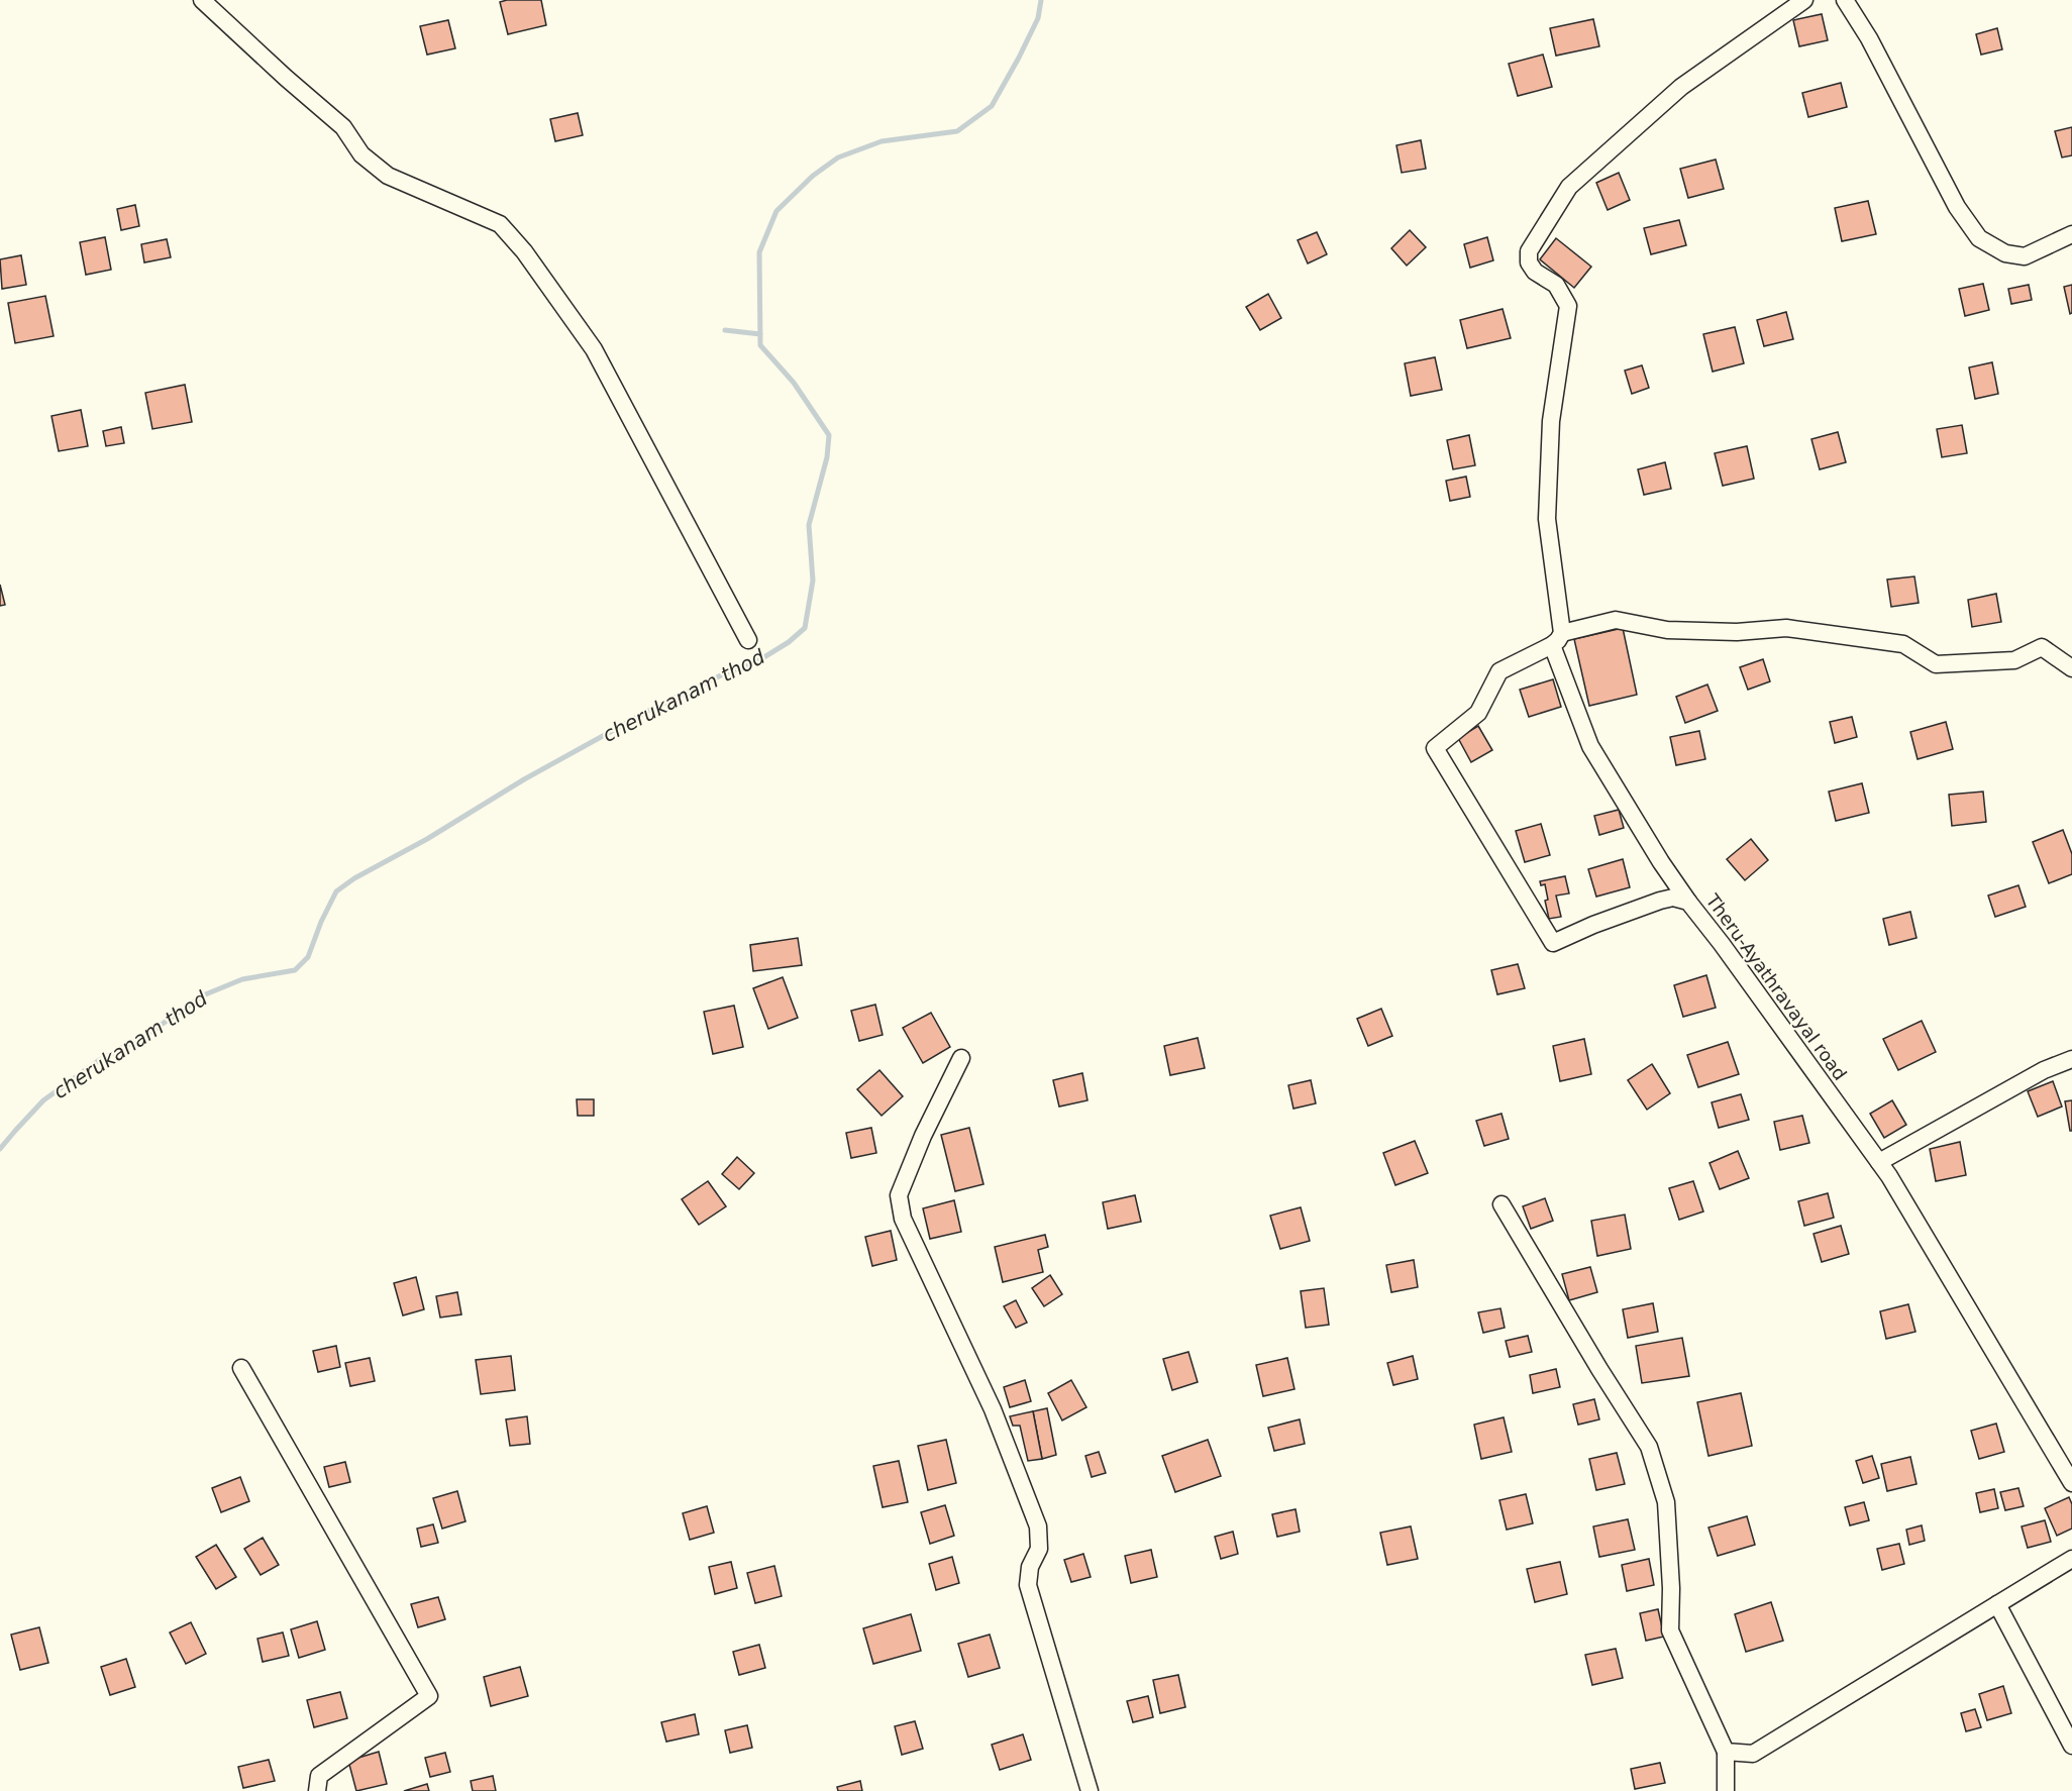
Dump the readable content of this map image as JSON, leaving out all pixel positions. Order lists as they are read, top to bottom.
{
  "streets": {
    "street": ["Theru-Ayathravayal road"]
  },
  "water": ["cherukanam thod"]
}
